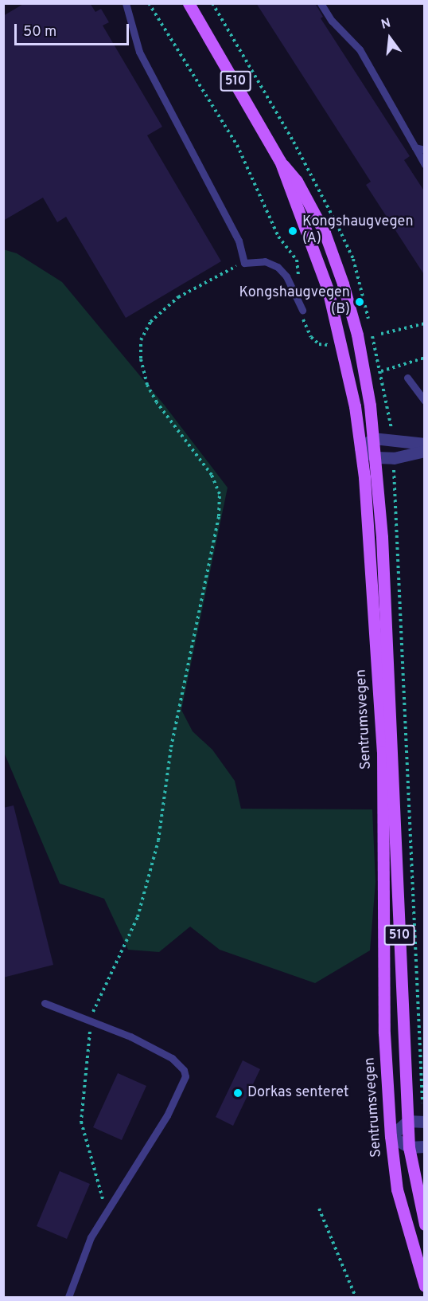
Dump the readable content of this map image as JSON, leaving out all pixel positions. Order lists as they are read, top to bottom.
{
  "streets": {
    "main road": ["510", "Sentrumsvegen"]
  },
  "places": ["Kongshaugvegen (A)", "Kongshaugvegen (B)", "Dorkas senteret"],
  "scale_bar": "50 m",
  "north": "top"
}
